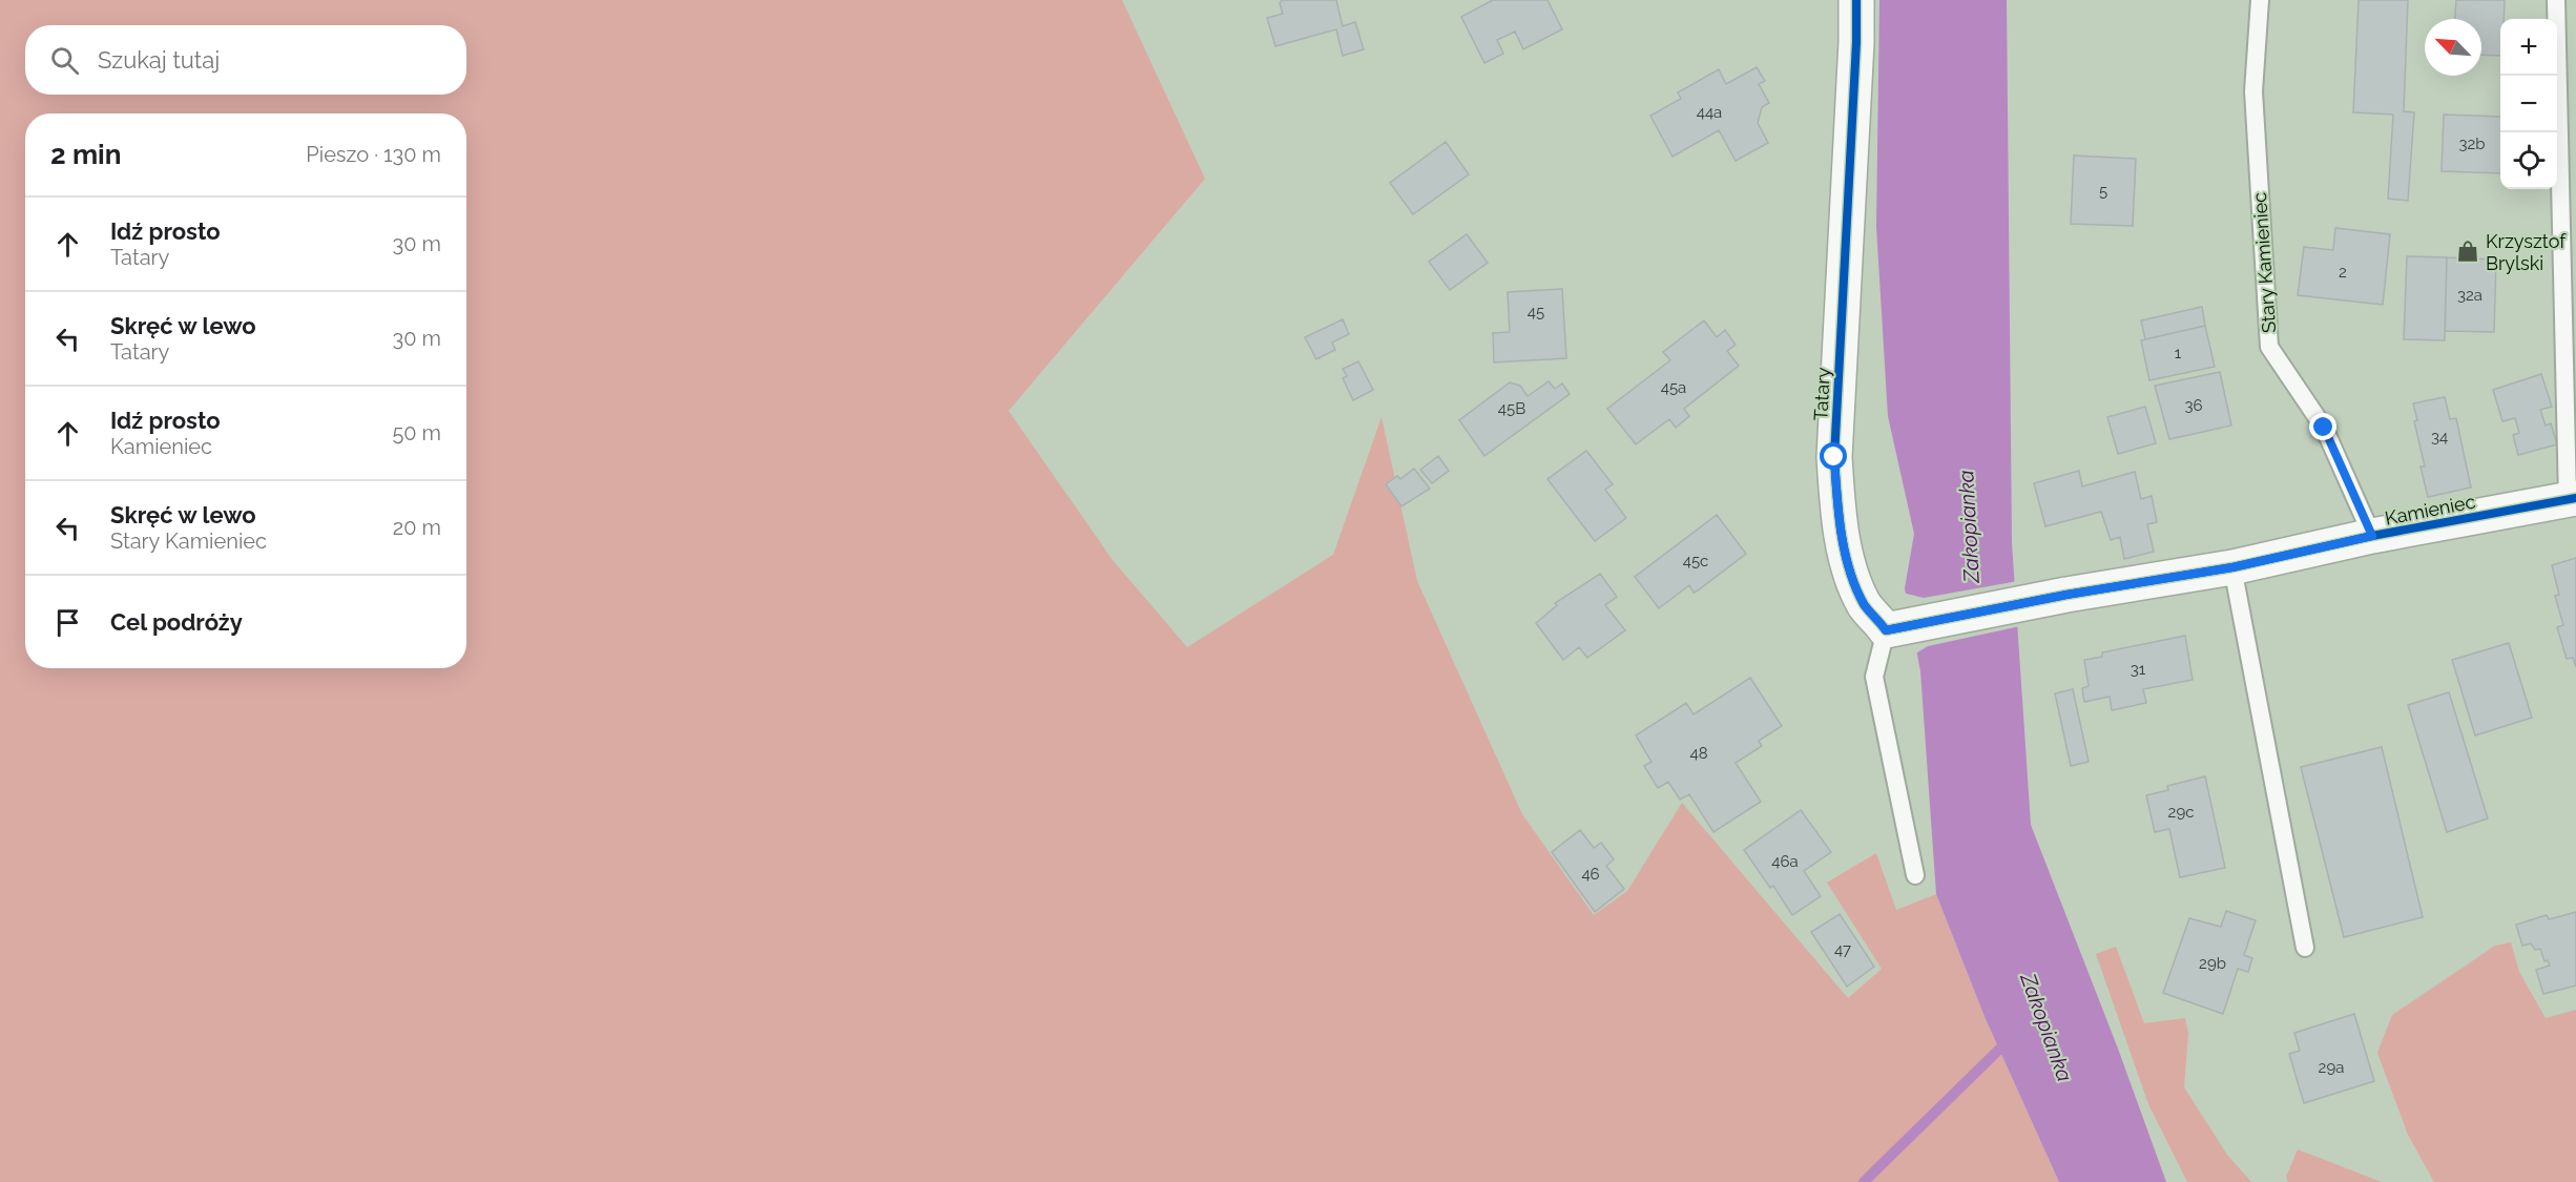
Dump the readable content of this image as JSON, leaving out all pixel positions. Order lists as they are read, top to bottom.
{
  "streets": {
    "street": ["Tatary", "Kamieniec"],
    "lane": ["Stary Kamieniec"]
  },
  "crossings": [
    ["Stary Kamieniec", "Kamieniec"],
    ["Tatary", "Kamieniec"]
  ],
  "water": ["Zakopianka"],
  "places": {
    "shop": ["Krzysztof Brylski"]
  },
  "house_numbers": [
    "44a",
    "32b",
    "5",
    "2",
    "32a",
    "45",
    "1",
    "45a",
    "36",
    "45B",
    "34",
    "45c",
    "31",
    "48",
    "29c",
    "46a",
    "46",
    "47",
    "29b",
    "29a"
  ],
  "north": "top left",
  "page": {
    "map_buttons": ["+", "−"],
    "search": "Szukaj tutaj",
    "heading": ["2 min", "Pieszo · 130 m"],
    "list": [
      ["Idź prosto", "Tatary", "30 m"],
      ["Skręć w lewo", "Tatary", "30 m"],
      ["Idź prosto", "Kamieniec", "50 m"],
      ["Skręć w lewo", "Stary Kamieniec", "20 m"],
      "Cel podróży"
    ]
  }
}
